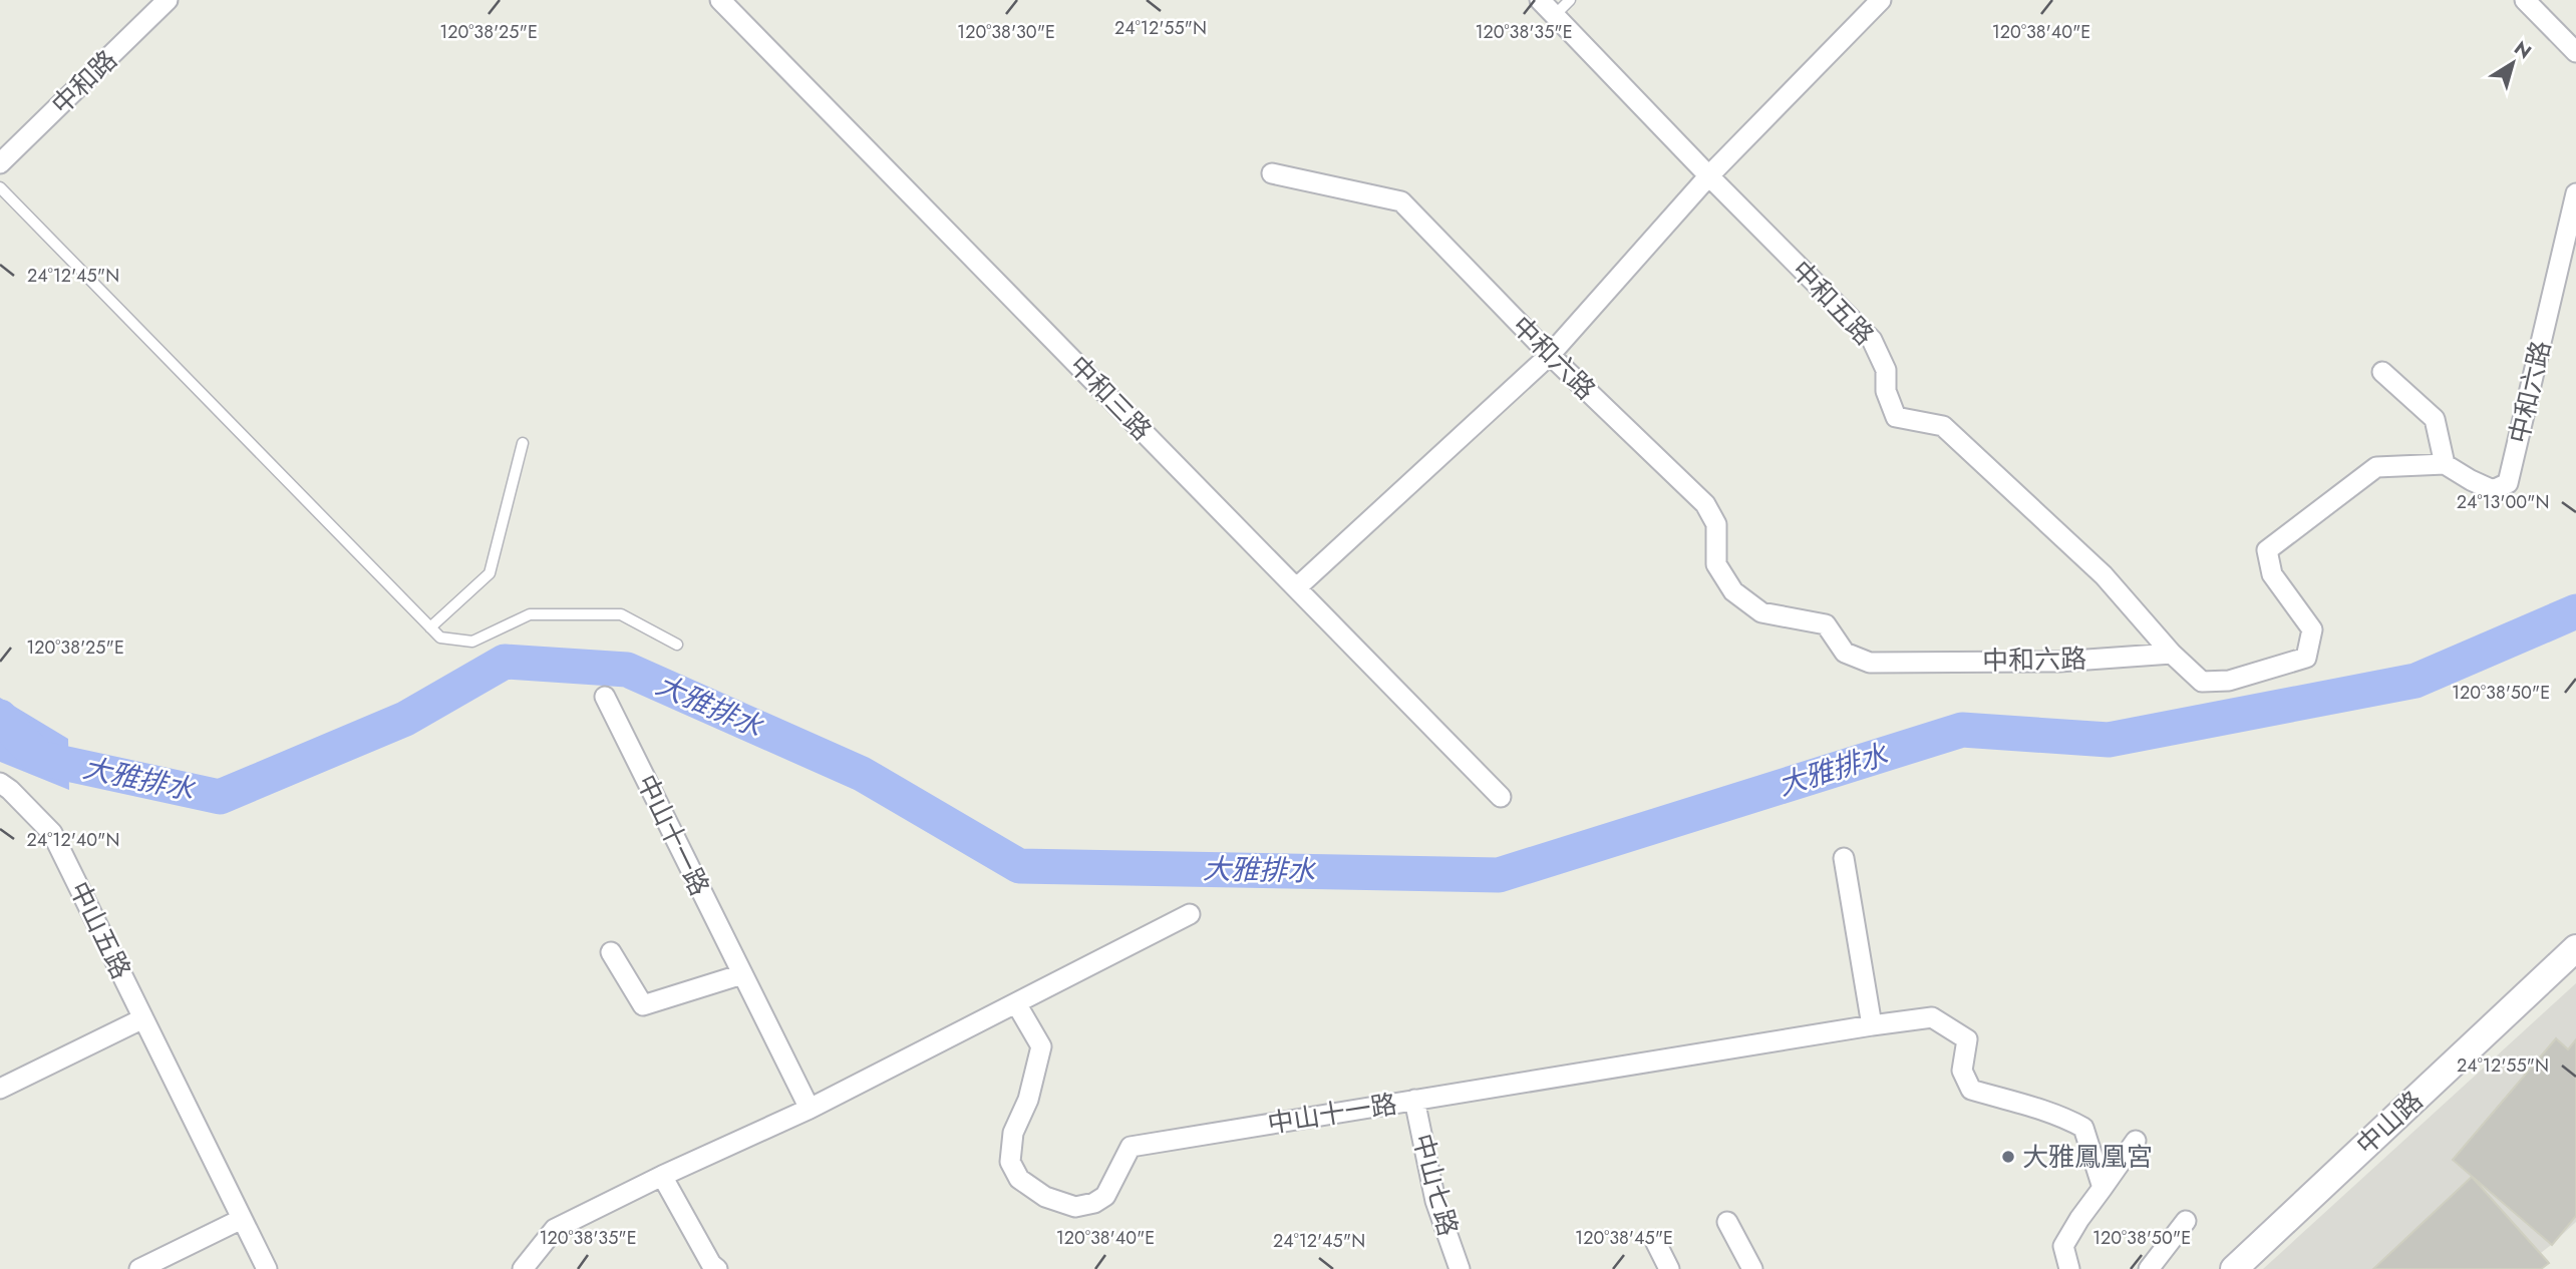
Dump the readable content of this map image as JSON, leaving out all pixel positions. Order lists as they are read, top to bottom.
{
  "streets": {
    "main road": ["中山路"],
    "street": [
      "中和路",
      "中和五路",
      "中和六路",
      "中和三路",
      "中山十一路",
      "中山五路",
      "中山七路"
    ]
  },
  "crossings": [
    ["中和五路", "中和六路"],
    ["中山十一路", "中山七路"]
  ],
  "water": ["大雅排水"],
  "places": ["大雅鳳凰宮"],
  "north": "top right",
  "coordinates": [
    "24°12'55\"N",
    "120°38'25\"E",
    "120°38'30\"E",
    "120°38'35\"E",
    "120°38'40\"E",
    "24°12'45\"N",
    "24°13'00\"N",
    "120°38'50\"E",
    "24°12'40\"N",
    "120°38'45\"E"
  ]
}
